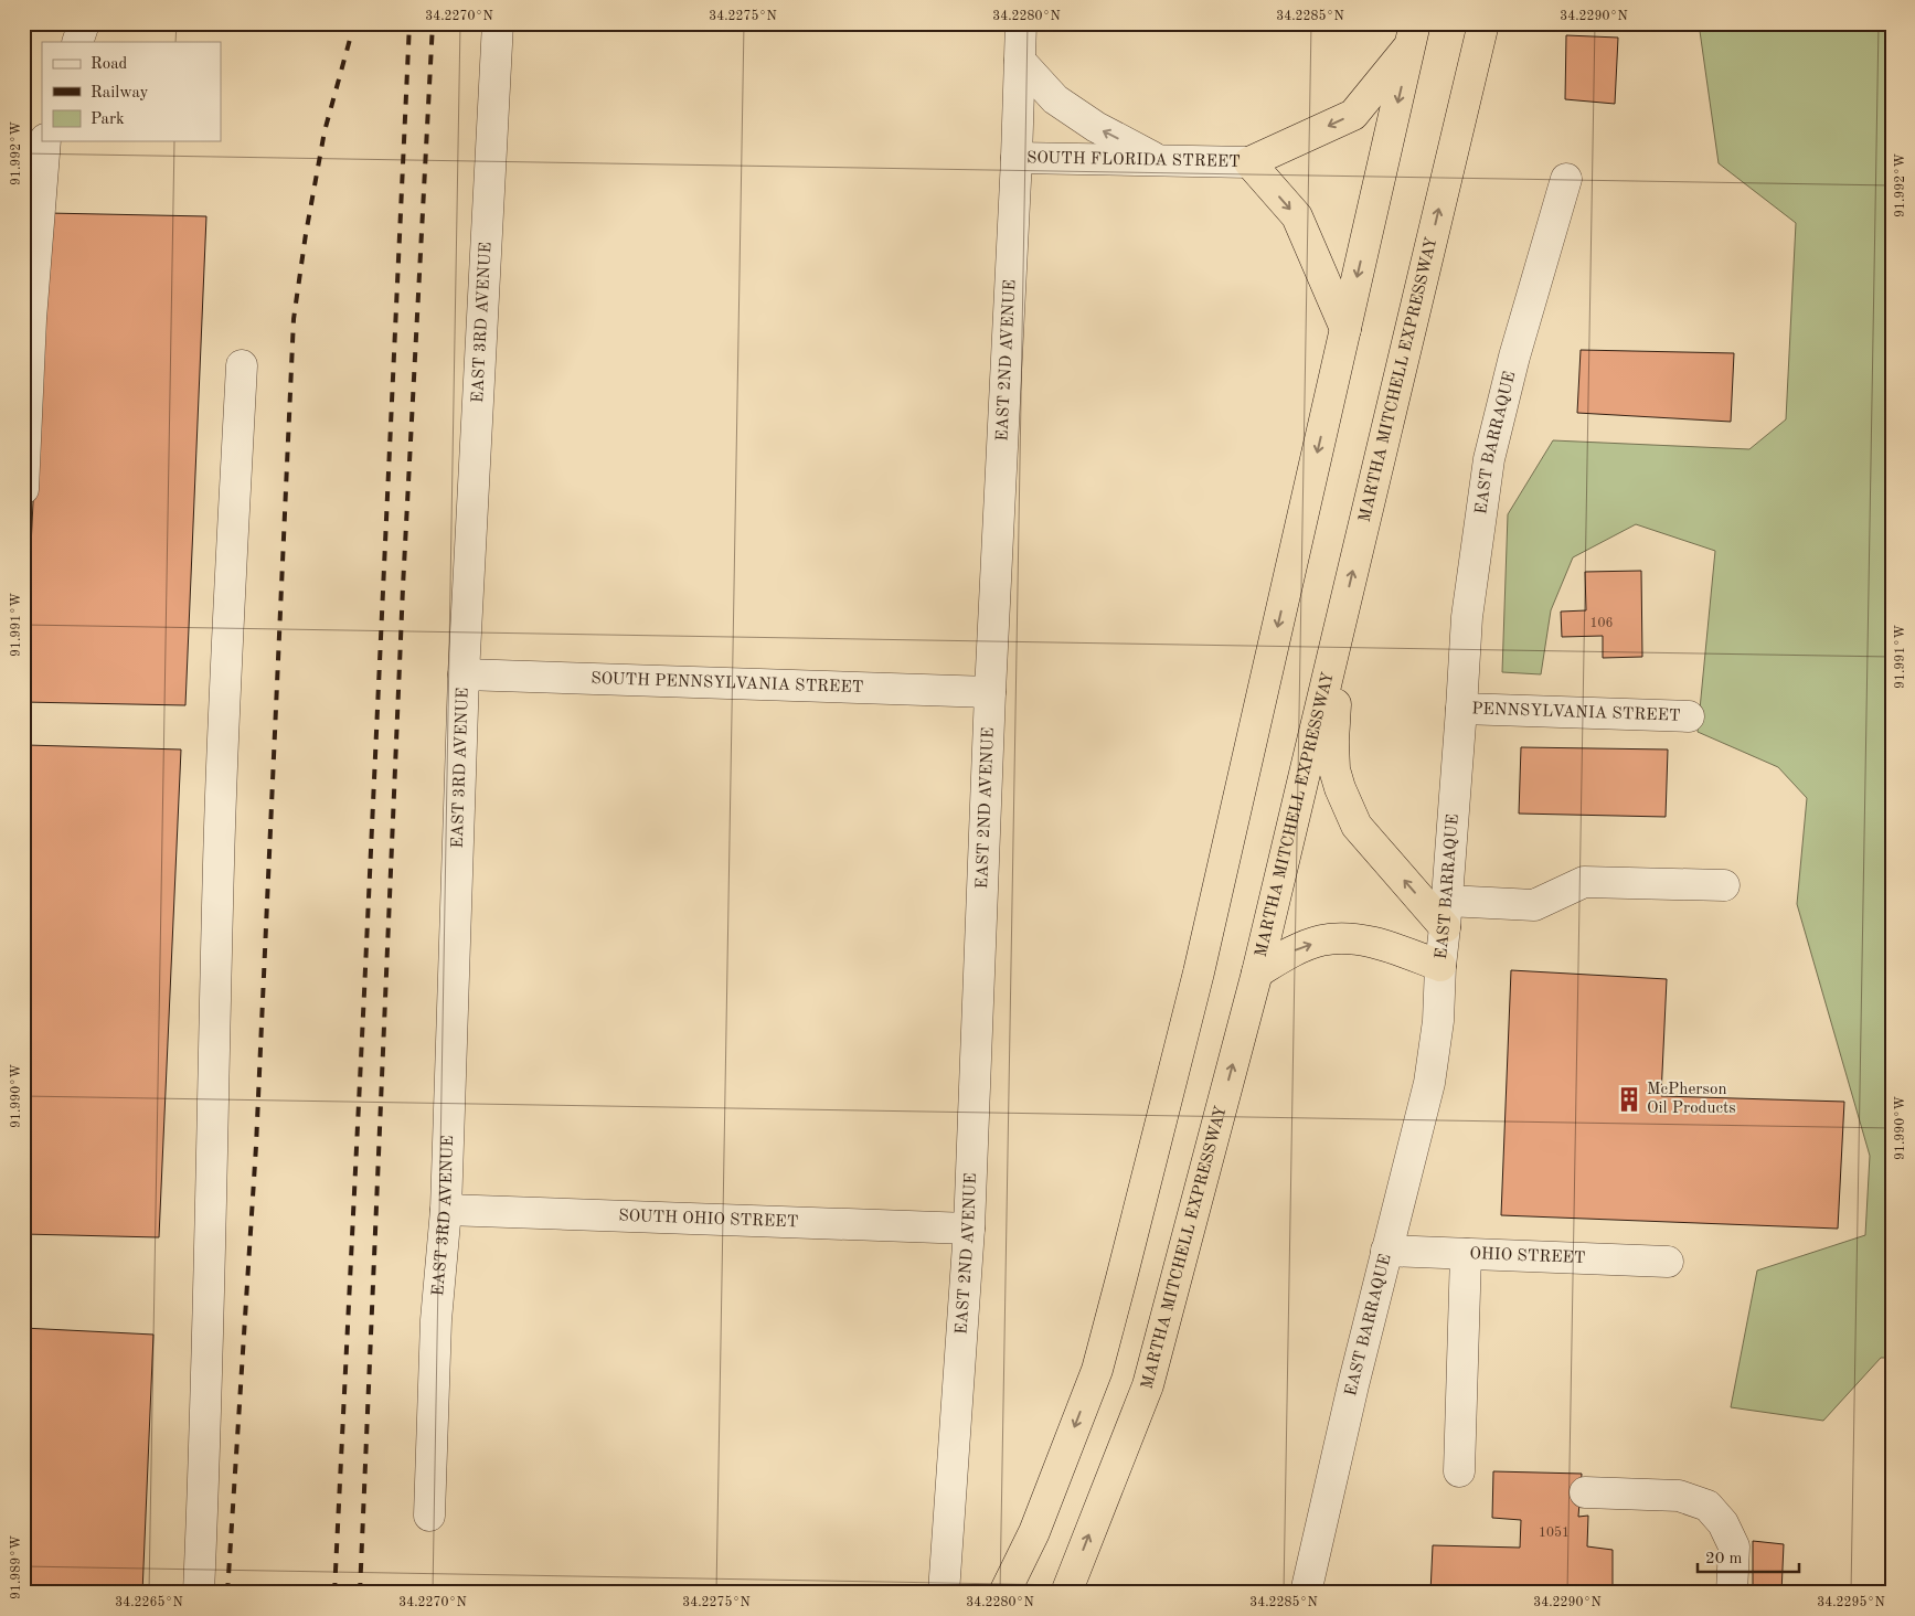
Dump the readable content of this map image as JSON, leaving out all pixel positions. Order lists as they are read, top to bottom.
{
  "streets": {
    "highway": ["MARTHA MITCHELL EXPRESSWAY"],
    "street": [
      "SOUTH FLORIDA STREET",
      "EAST 3RD AVENUE",
      "EAST 2ND AVENUE",
      "EAST BARRAQUE",
      "SOUTH PENNSYLVANIA STREET",
      "PENNSYLVANIA STREET",
      "SOUTH OHIO STREET",
      "OHIO STREET"
    ]
  },
  "crossings": [
    ["SOUTH FLORIDA STREET", "EAST 2ND AVENUE"],
    ["EAST 3RD AVENUE", "SOUTH PENNSYLVANIA STREET"],
    ["EAST 3RD AVENUE", "SOUTH OHIO STREET"],
    ["EAST 2ND AVENUE", "SOUTH PENNSYLVANIA STREET"],
    ["EAST 2ND AVENUE", "SOUTH OHIO STREET"],
    ["EAST BARRAQUE", "PENNSYLVANIA STREET"],
    ["EAST BARRAQUE", "OHIO STREET"]
  ],
  "places": {
    "building": ["McPherson Oil Products"]
  },
  "house_numbers": ["106", "1051"],
  "legend": ["Road", "Railway", "Park"],
  "scale_bar": "20 m",
  "coordinates": [
    "34.2270°N",
    "34.2275°N",
    "34.2280°N",
    "34.2285°N",
    "34.2290°N",
    "91.992°W",
    "91.991°W",
    "91.990°W",
    "91.989°W",
    "34.2265°N",
    "34.2295°N"
  ]
}
